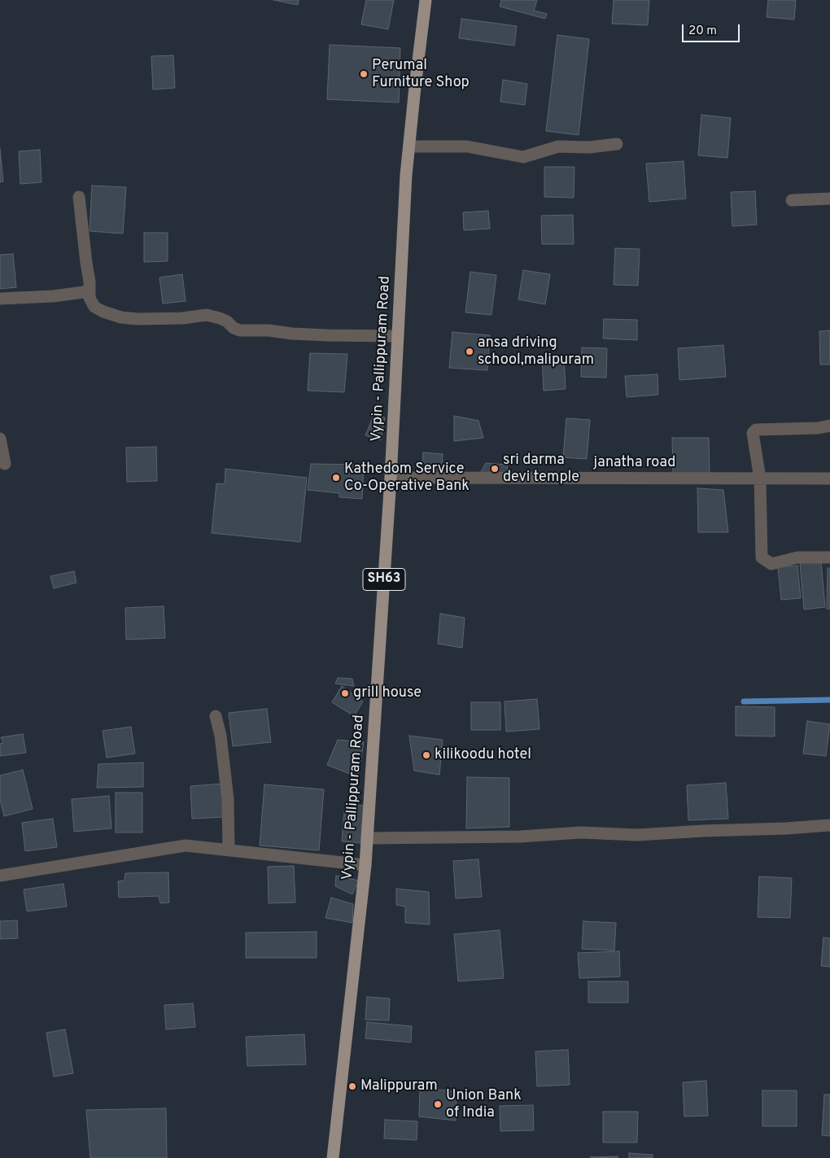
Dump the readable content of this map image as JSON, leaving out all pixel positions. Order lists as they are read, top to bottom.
{
  "streets": {
    "main road": ["Vypin - Pallippuram Road", "SH63"],
    "street": ["janatha road"]
  },
  "crossings": [
    ["Vypin - Pallippuram Road", "janatha road"]
  ],
  "places": [
    "Perumal Furniture Shop",
    "ansa driving school,malipuram",
    "sri darma devi temple",
    "Kathedom Service Co-Operative Bank",
    "grill house",
    "kilikoodu hotel",
    "Malippuram",
    "Union Bank of India"
  ],
  "scale_bar": "20 m"
}
